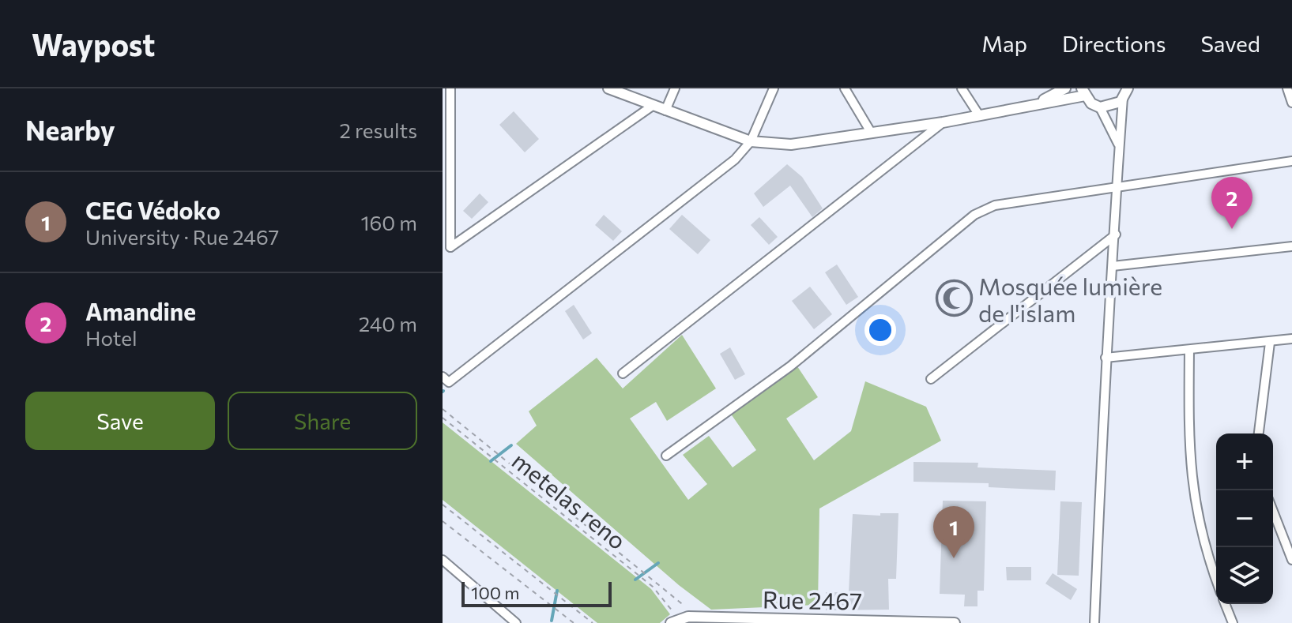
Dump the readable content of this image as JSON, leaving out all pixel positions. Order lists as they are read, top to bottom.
{
  "streets": {
    "street": ["Rue 2467"],
    "path": ["metelas reno"]
  },
  "places": {
    "mosque": ["Mosquée lumière de l'islam"]
  },
  "scale_bar": "100 m",
  "page": {
    "header": "Waypost",
    "nav": ["Map", "Directions", "Saved"],
    "heading": ["Nearby", "2 results"],
    "list": [
      {
        "mark": "1",
        "name": "CEG Védoko",
        "note": "University · Rue 2467",
        "value": "160 m"
      },
      {
        "mark": "2",
        "name": "Amandine",
        "note": "Hotel",
        "value": "240 m"
      }
    ],
    "pins": ["2", "1"],
    "buttons": ["Save", "Share"],
    "map_buttons": ["+", "−"],
    "scale": "100 m"
  }
}
